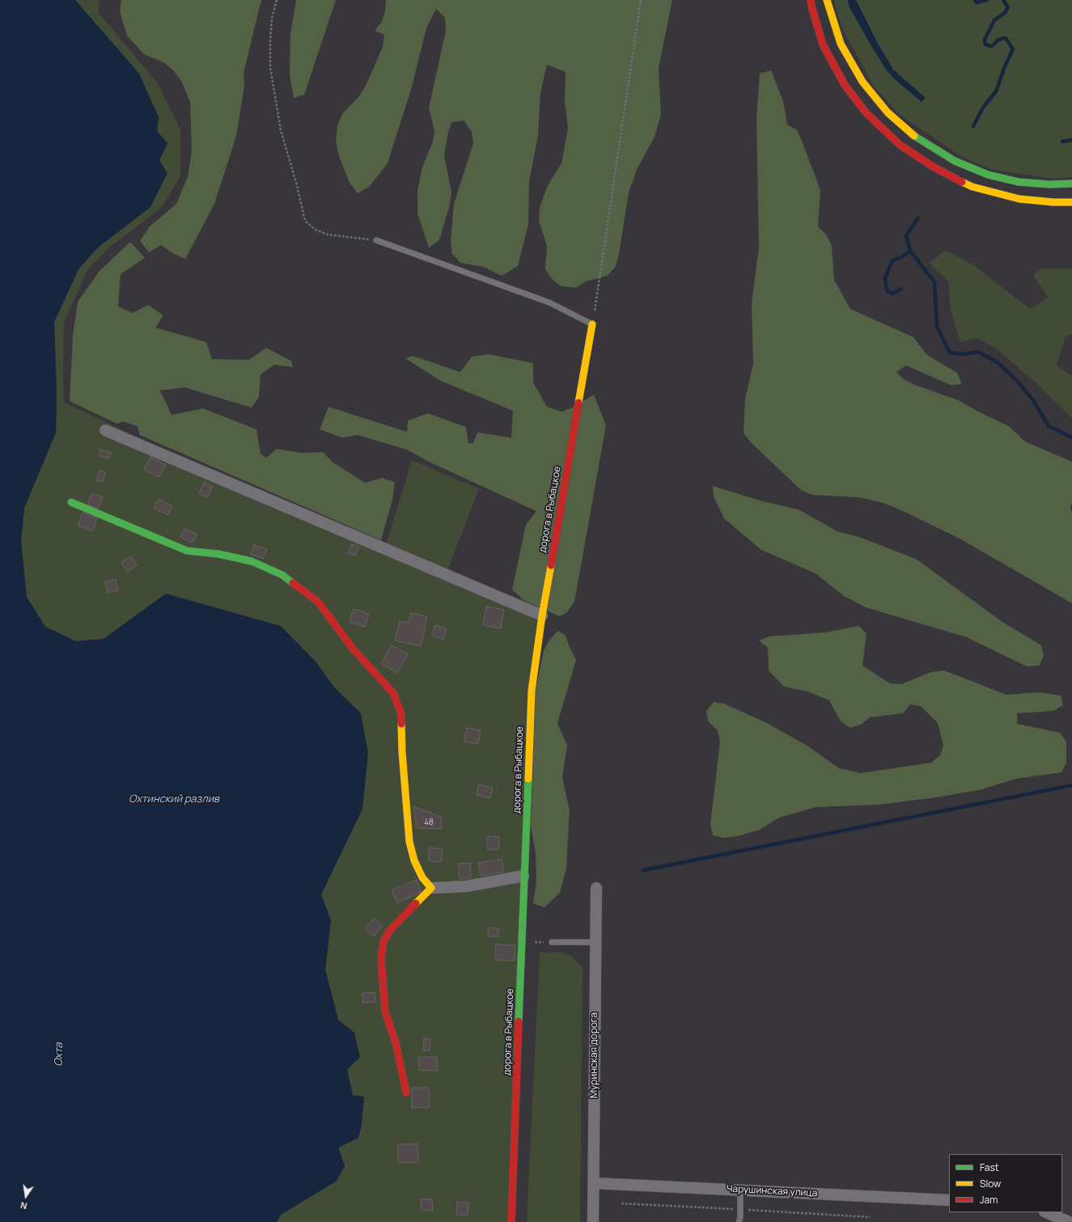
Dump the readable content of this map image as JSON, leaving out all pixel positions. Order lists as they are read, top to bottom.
{
  "streets": {
    "street": ["дорога в Рыбацкое", "Муринская дорога", "Чарушинская улица"]
  },
  "crossings": [
    ["Муринская дорога", "Чарушинская улица"]
  ],
  "water": ["Охтинский разлив", "Охта"],
  "house_numbers": ["48"],
  "legend": ["Fast", "Slow", "Jam"],
  "north": "bottom"
}
